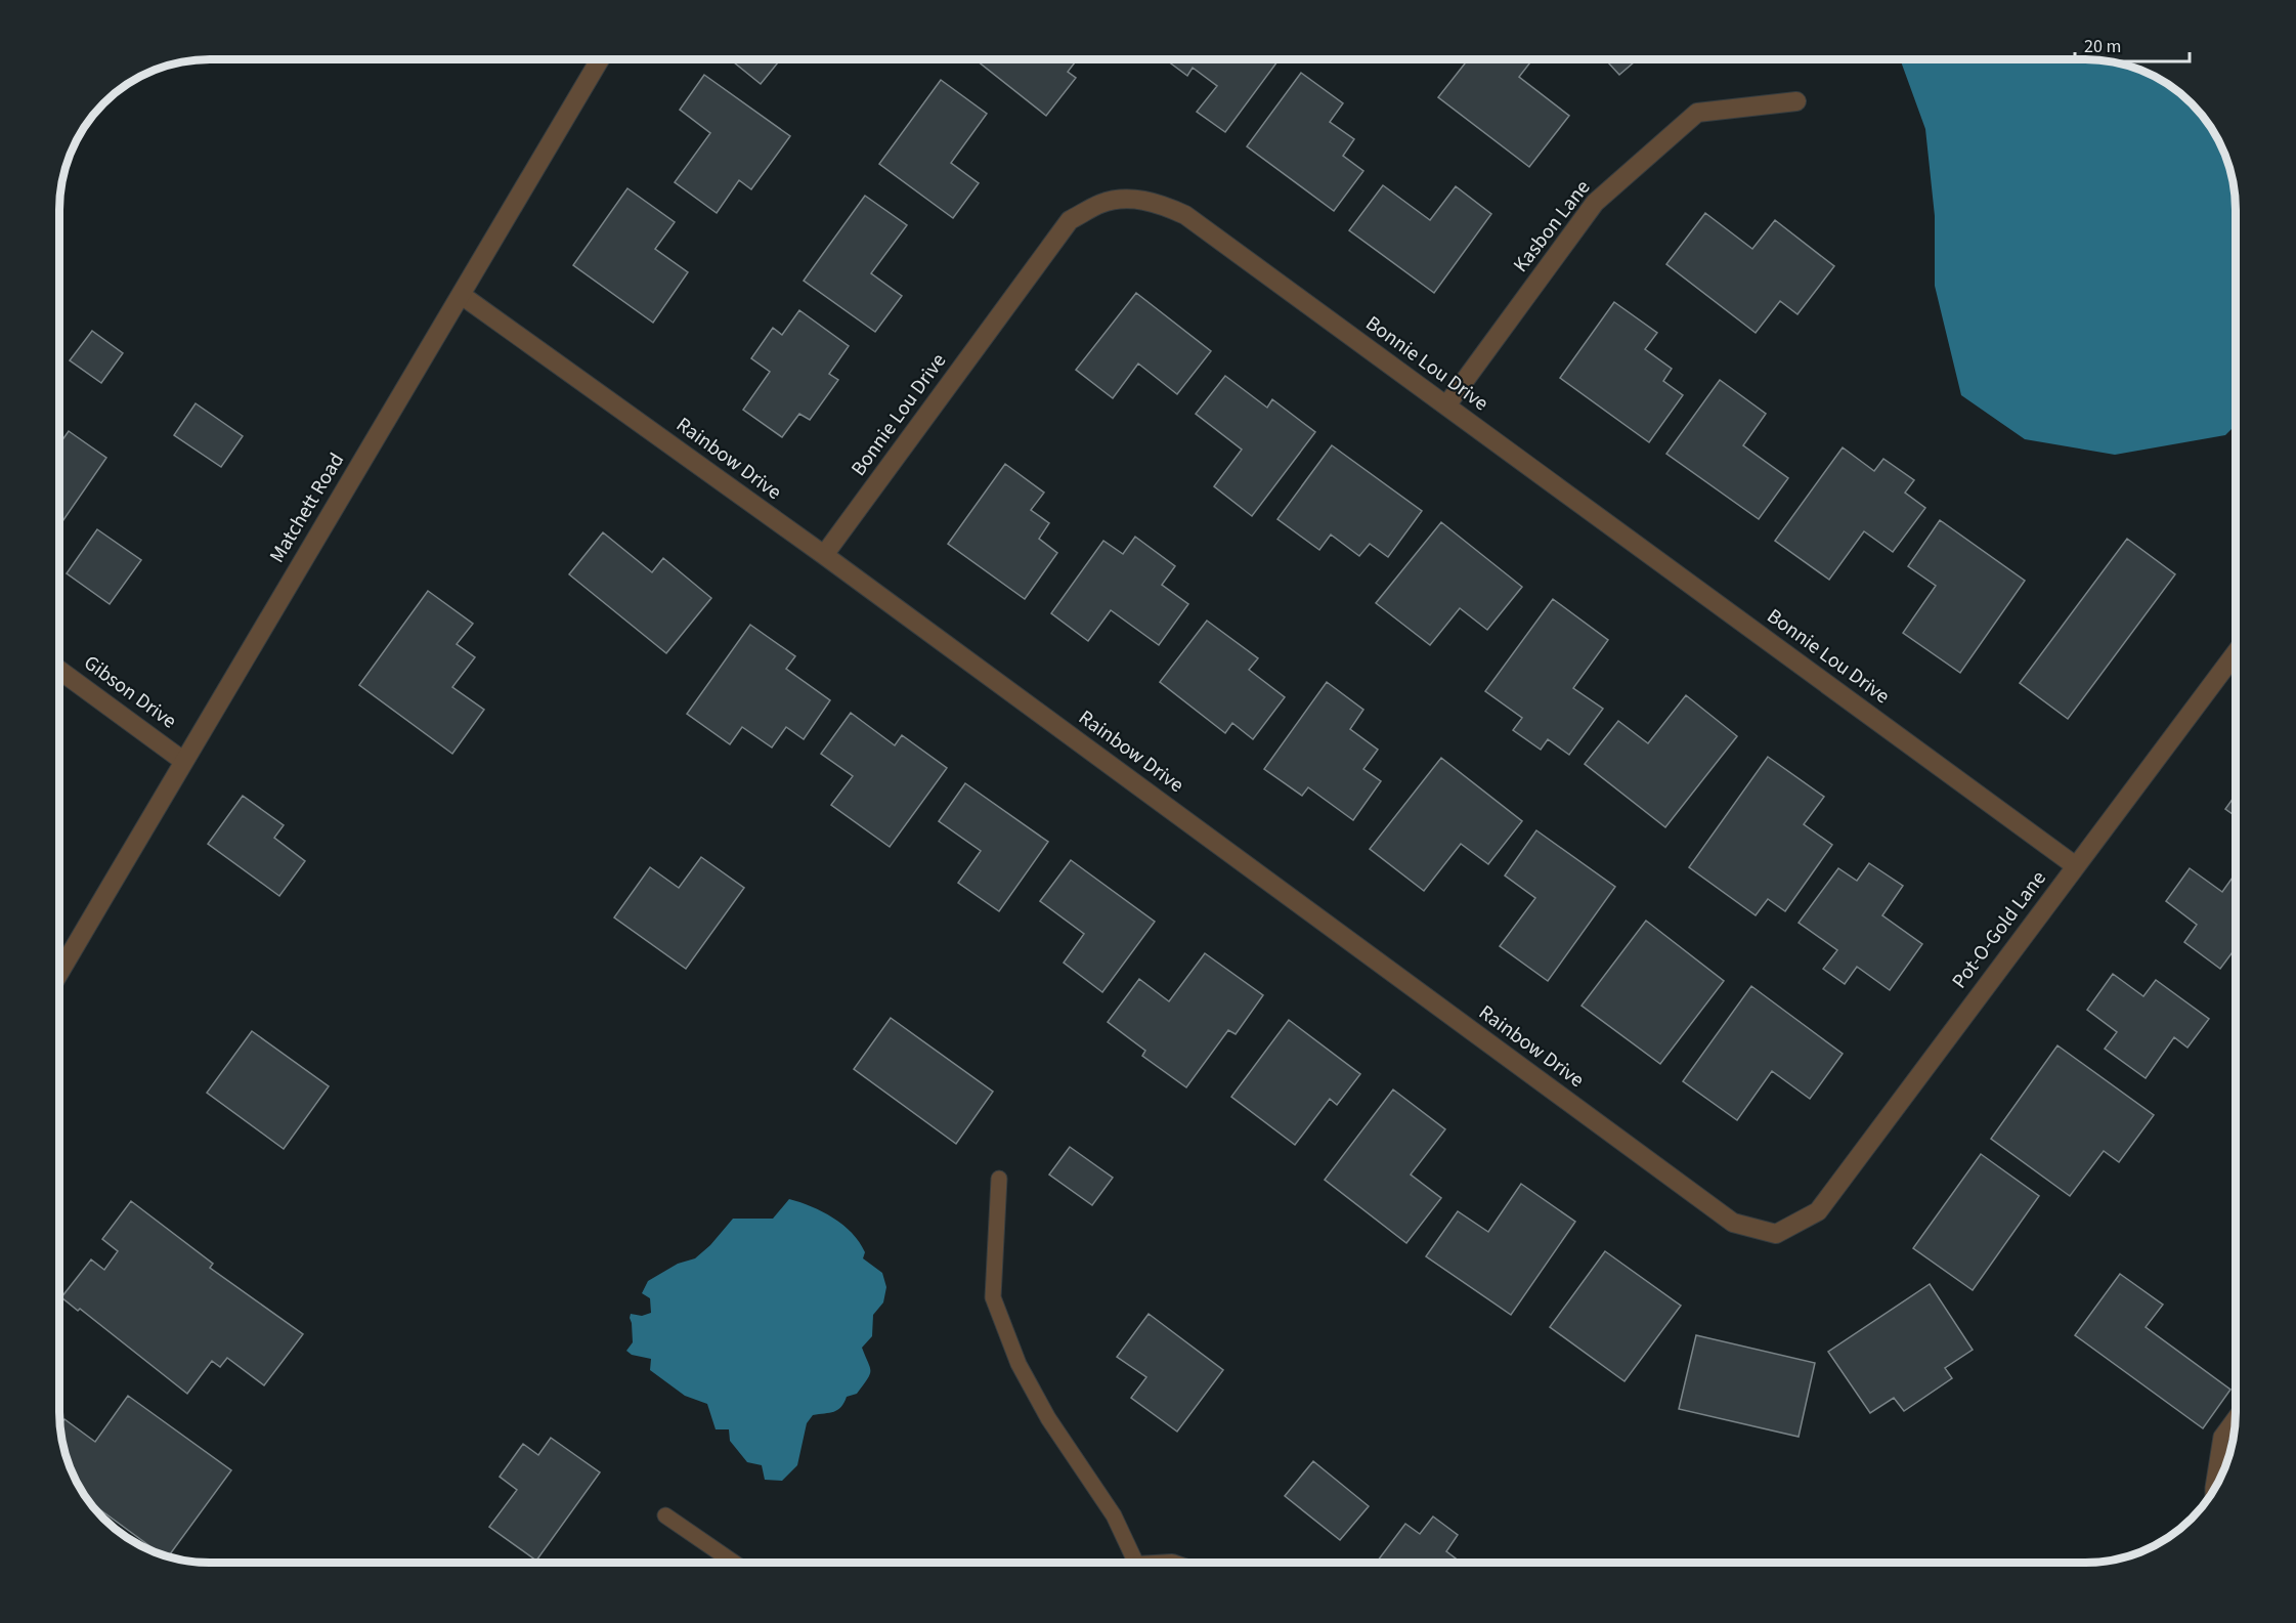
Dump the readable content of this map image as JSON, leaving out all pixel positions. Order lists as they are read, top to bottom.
{
  "streets": {
    "street": [
      "Kasbon Lane",
      "Bonnie Lou Drive",
      "Rainbow Drive",
      "Matchett Road",
      "Gibson Drive",
      "Pot-O-Gold Lane"
    ]
  },
  "crossings": [
    ["Kasbon Lane", "Bonnie Lou Drive"],
    ["Bonnie Lou Drive", "Rainbow Drive"],
    ["Bonnie Lou Drive", "Pot-O-Gold Lane"],
    ["Rainbow Drive", "Matchett Road"],
    ["Rainbow Drive", "Pot-O-Gold Lane"],
    ["Matchett Road", "Gibson Drive"]
  ],
  "scale_bar": "20 m"
}
